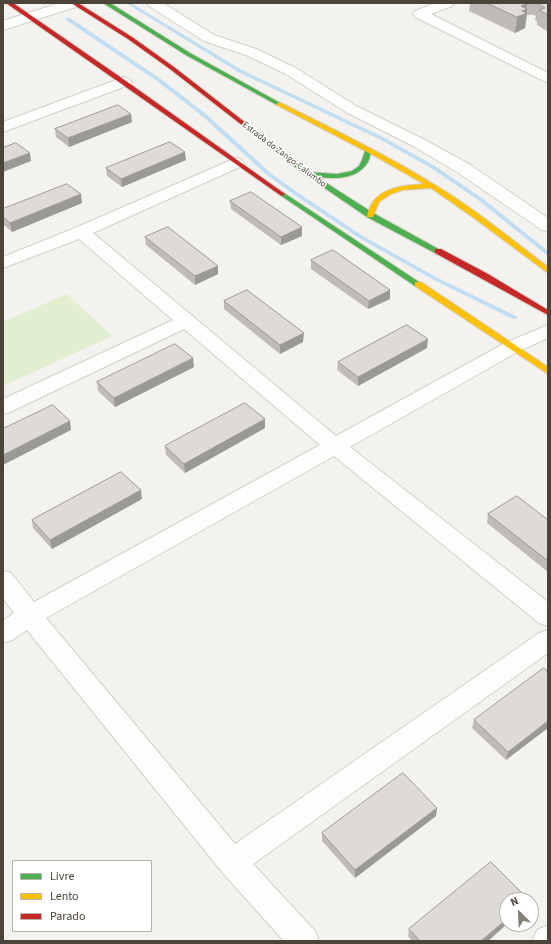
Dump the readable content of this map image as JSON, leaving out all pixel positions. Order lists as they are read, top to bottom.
{
  "streets": {
    "main road": ["Estrada do Zango-Calumbo"]
  },
  "legend": ["Livre", "Lento", "Parado"],
  "north": "top left"
}
